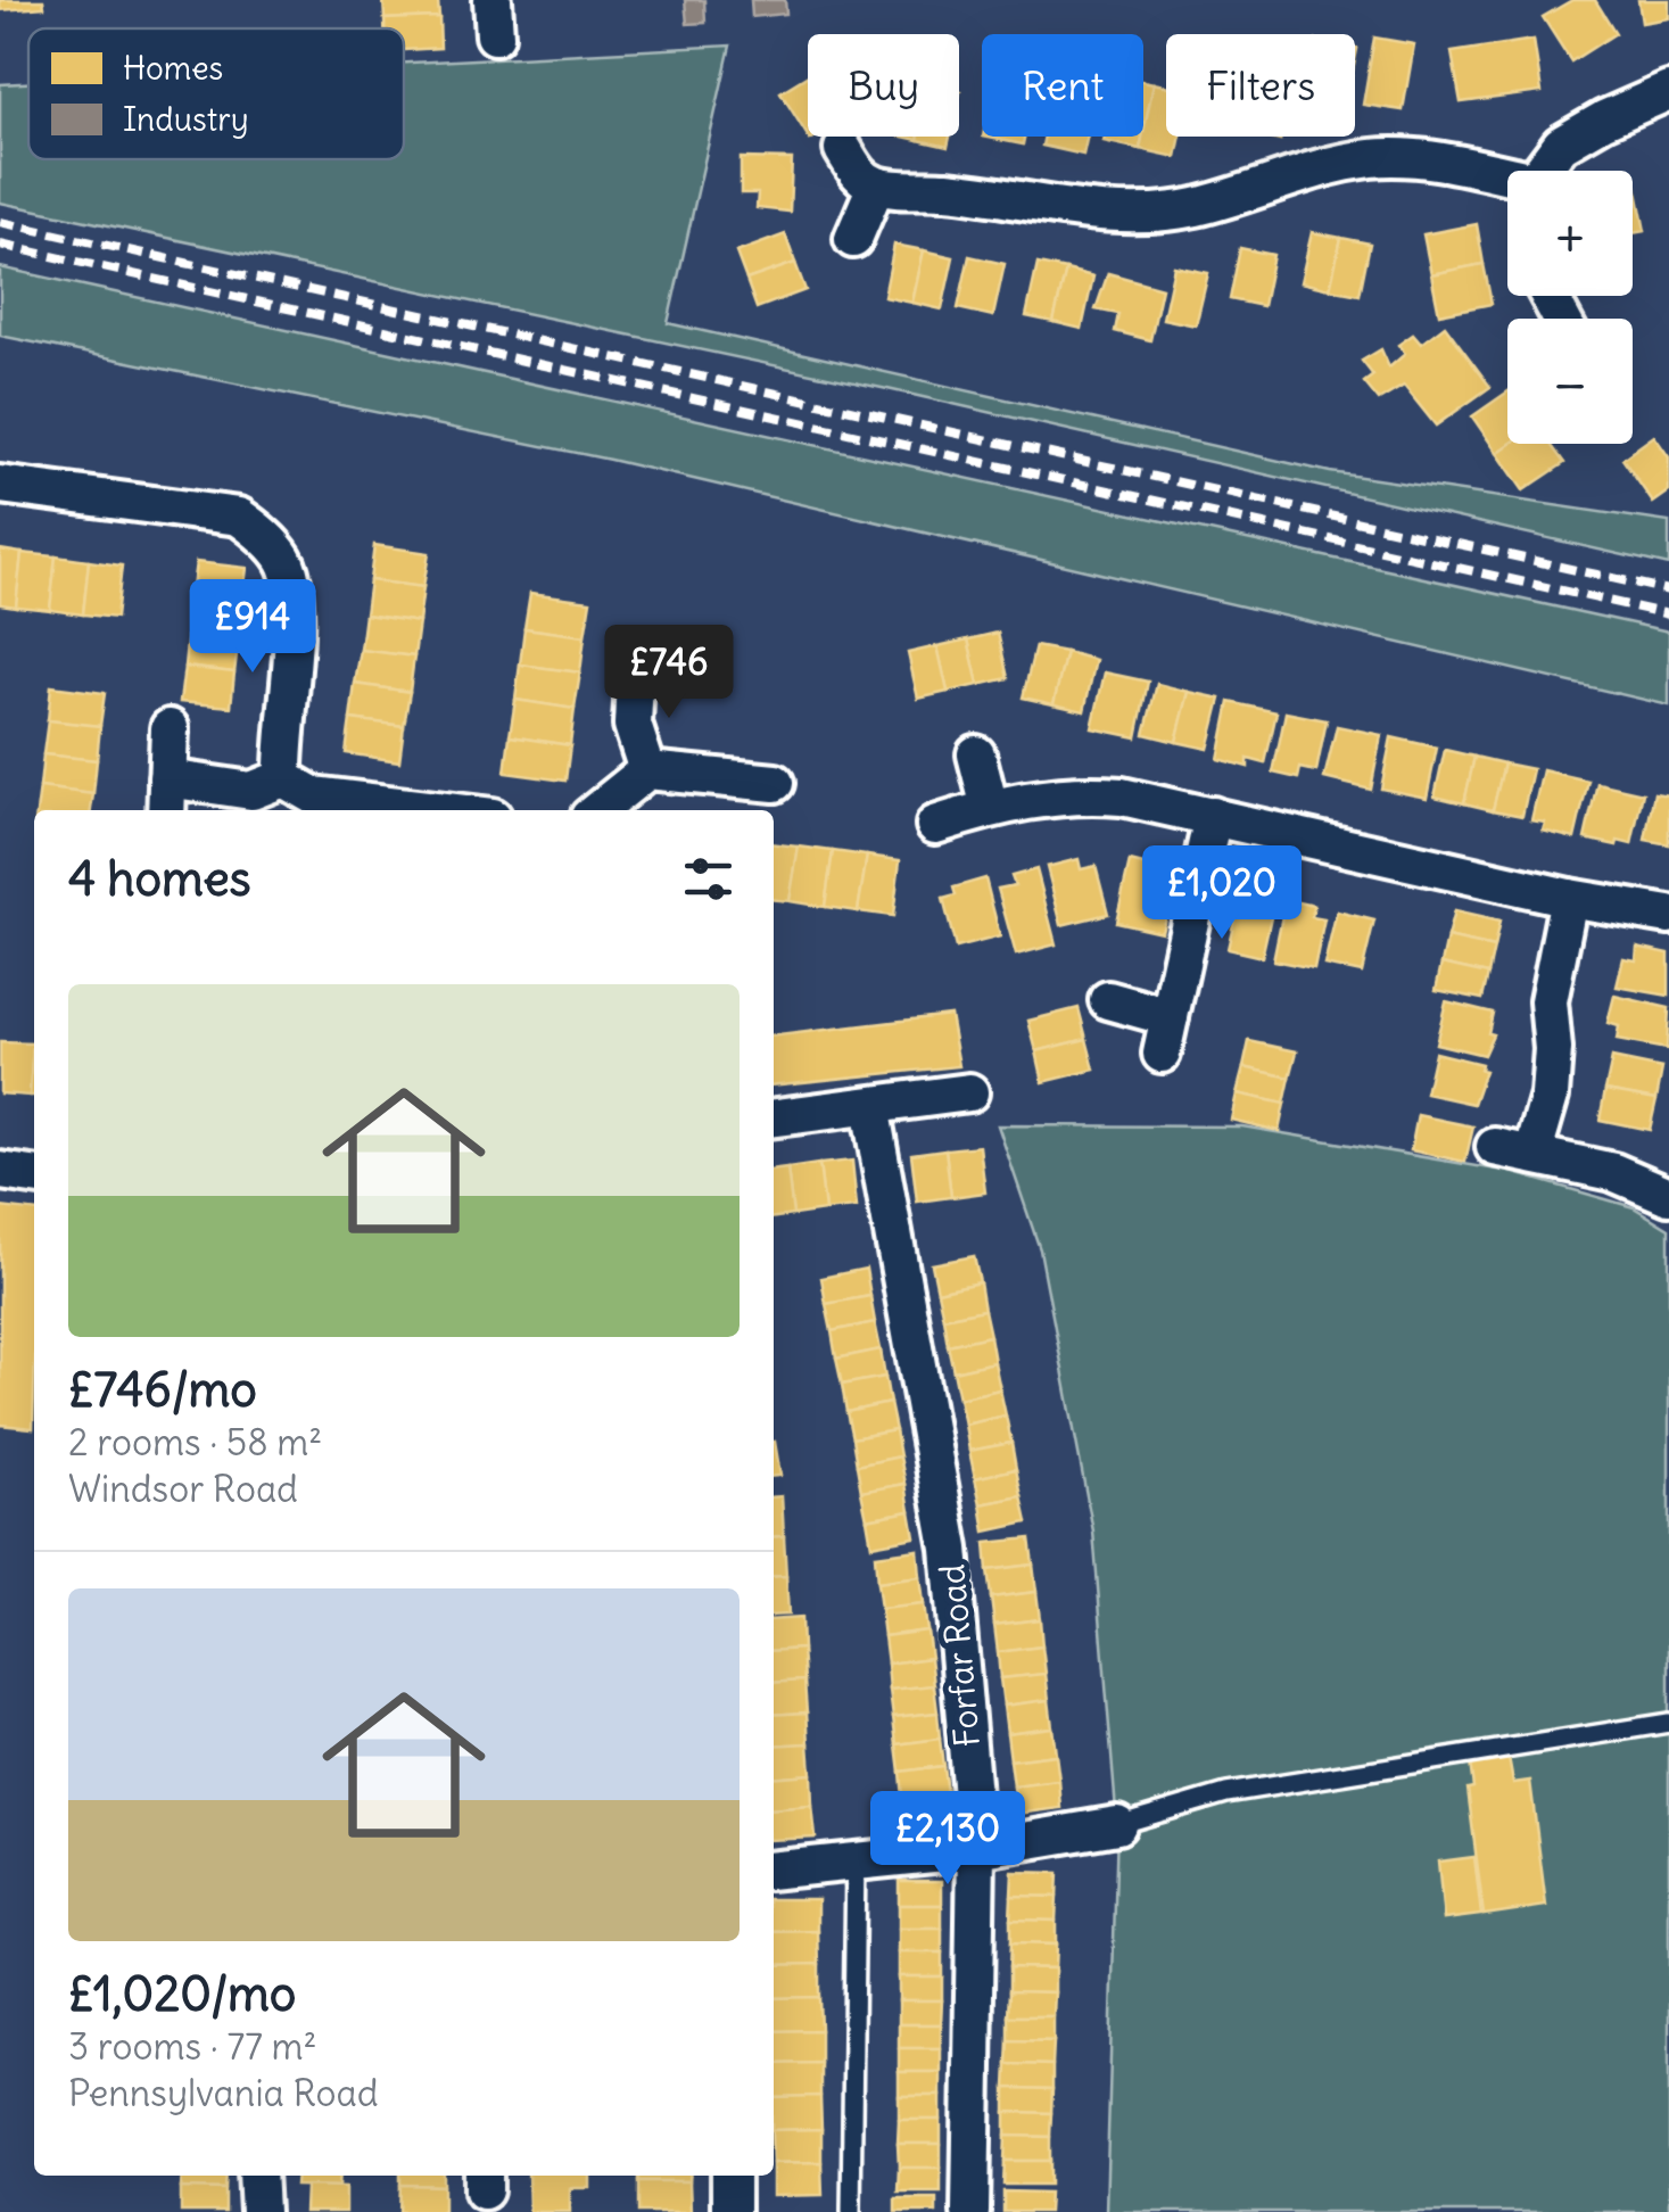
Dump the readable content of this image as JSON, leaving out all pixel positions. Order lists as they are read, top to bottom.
{
  "streets": {
    "street": ["Forfar Road"]
  },
  "legend": ["Homes", "Industry"],
  "page": {
    "chip": ["Buy", "Rent", "Filters"],
    "map_buttons": ["+", "−"],
    "price": [
      "£914",
      "£746",
      "£1,020",
      "£2,130"
    ],
    "heading": "4 homes",
    "list": [
      {
        "name": "£746/mo",
        "note": "2 rooms · 58 m² · Windsor Road"
      },
      {
        "name": "£1,020/mo",
        "note": "3 rooms · 77 m² · Pennsylvania Road"
      }
    ]
  }
}
